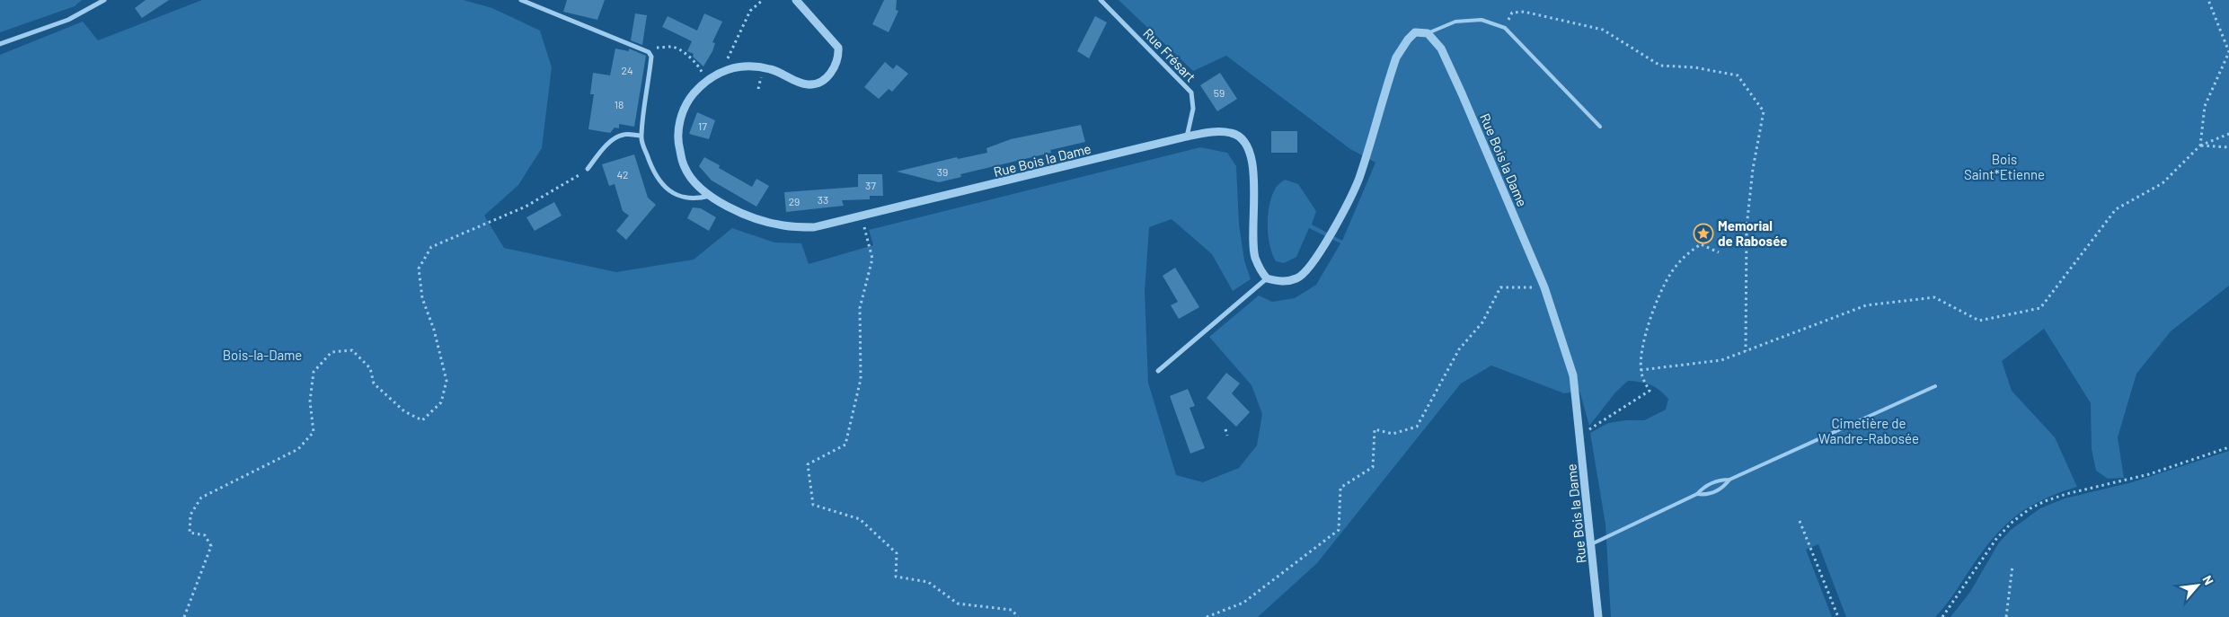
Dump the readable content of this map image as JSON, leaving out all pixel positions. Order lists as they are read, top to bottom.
{
  "streets": {
    "street": ["Rue Frésart", "Rue Bois la Dame"]
  },
  "crossings": [
    ["Rue Frésart", "Rue Bois la Dame"]
  ],
  "parks": ["Bois Saint*Etienne", "Bois-la-Dame", "Cimetière de Wandre-Rabosée"],
  "places": {
    "place": ["Memorial de Rabosée"]
  },
  "house_numbers": [
    "24",
    "59",
    "18",
    "17",
    "39",
    "42",
    "37",
    "33",
    "29"
  ],
  "north": "top right"
}
